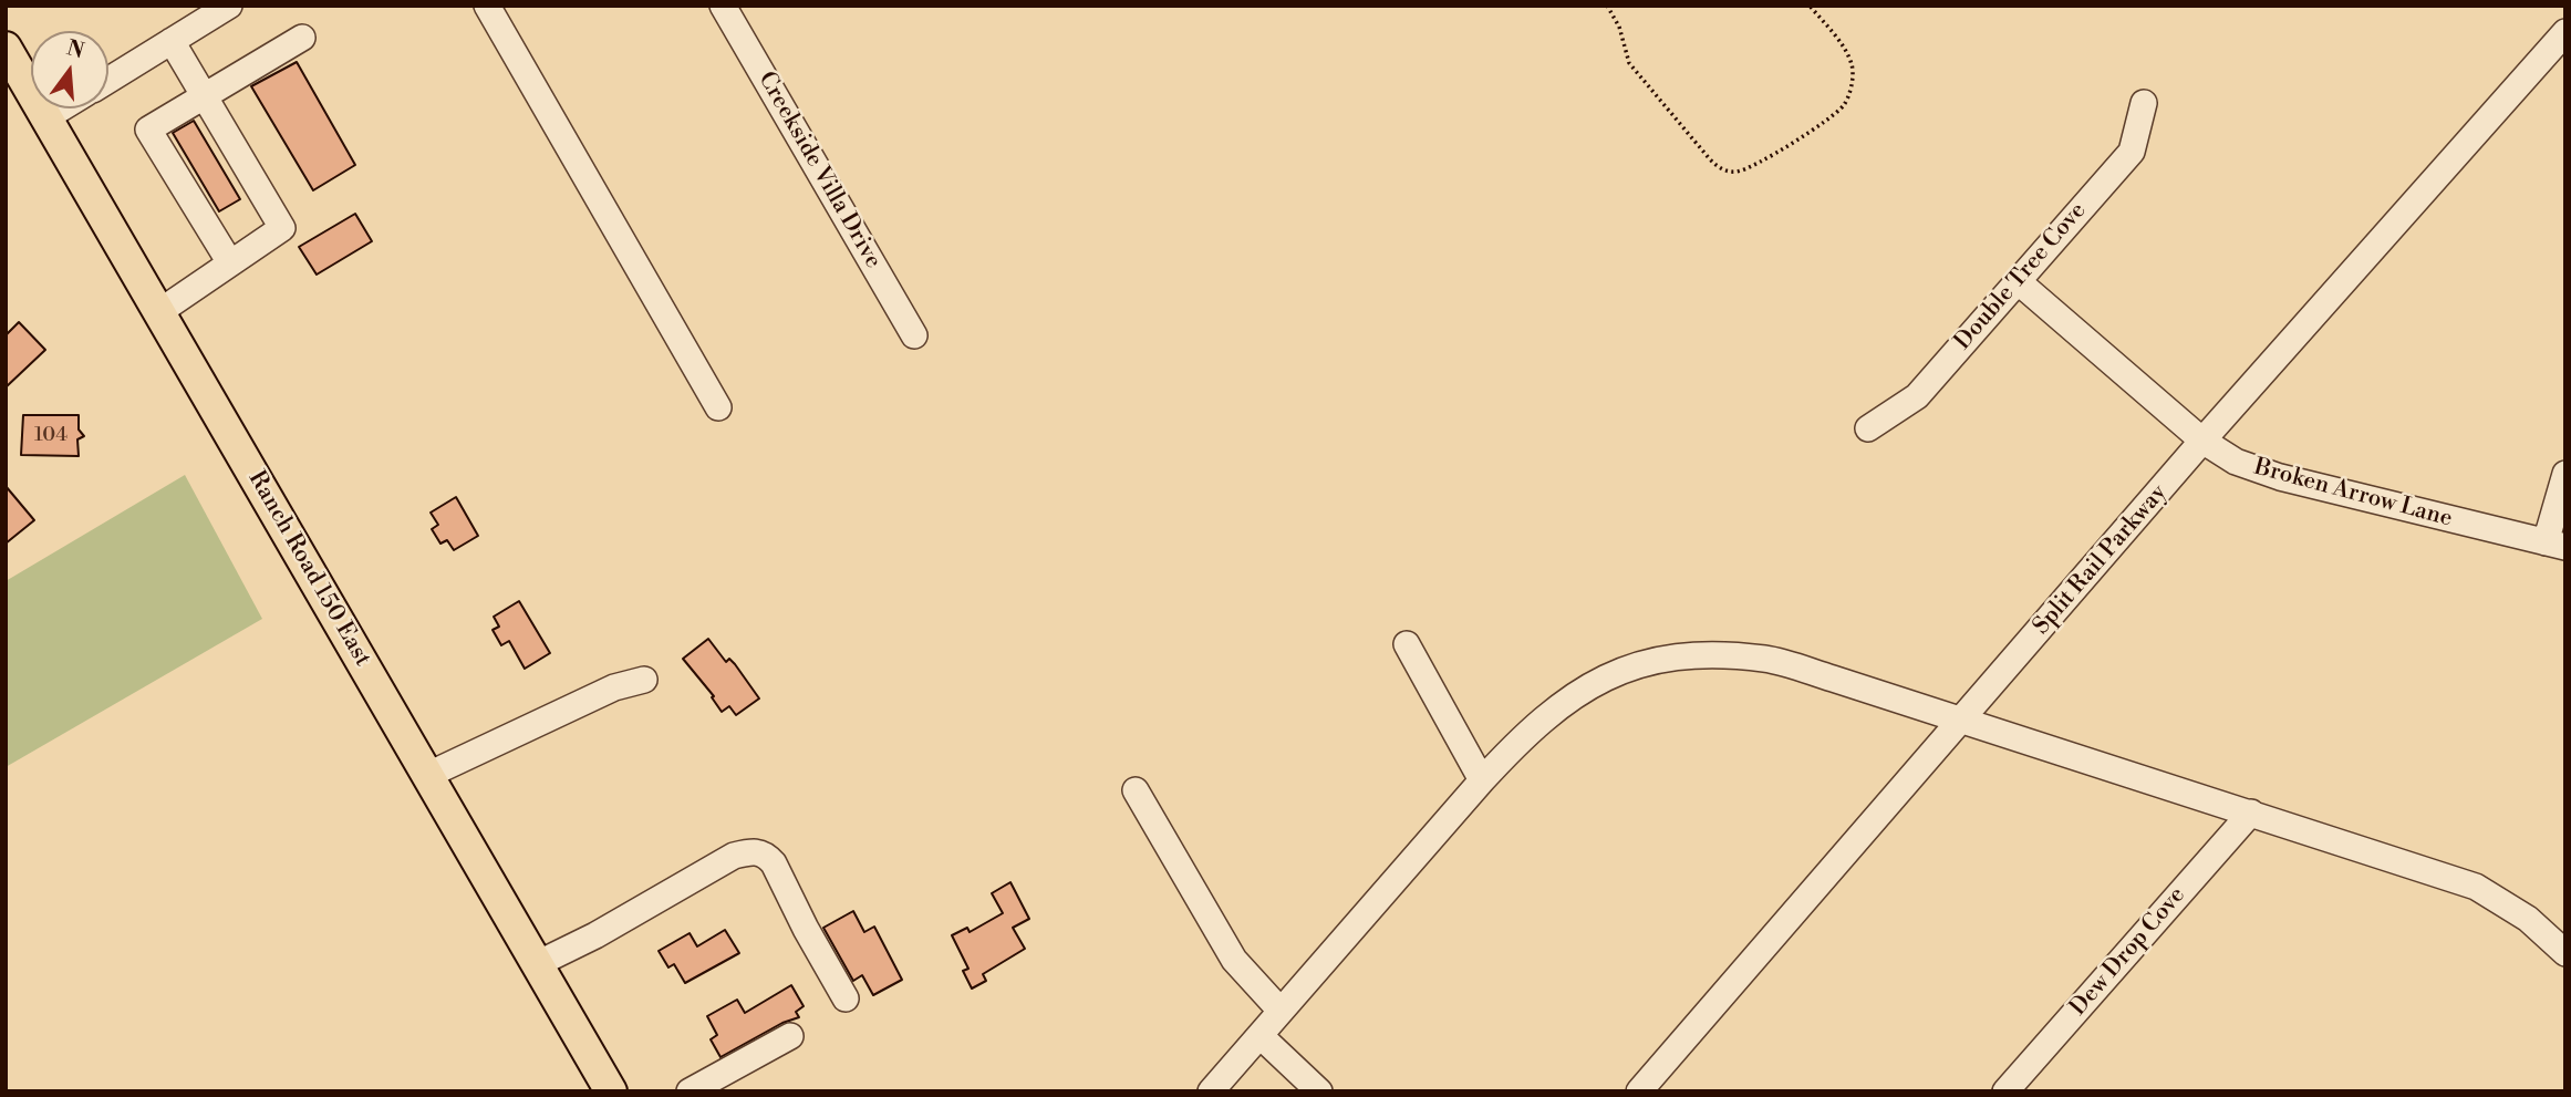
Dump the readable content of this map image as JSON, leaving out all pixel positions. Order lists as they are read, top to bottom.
{
  "streets": {
    "main road": ["Ranch Road 150 East"],
    "street": [
      "Creekside Villa Drive",
      "Double Tree Cove",
      "Broken Arrow Lane",
      "Split Rail Parkway",
      "Dew Drop Cove"
    ]
  },
  "crossings": [
    ["Double Tree Cove", "Broken Arrow Lane"],
    ["Broken Arrow Lane", "Split Rail Parkway"]
  ],
  "house_numbers": ["104"],
  "north": "top"
}
